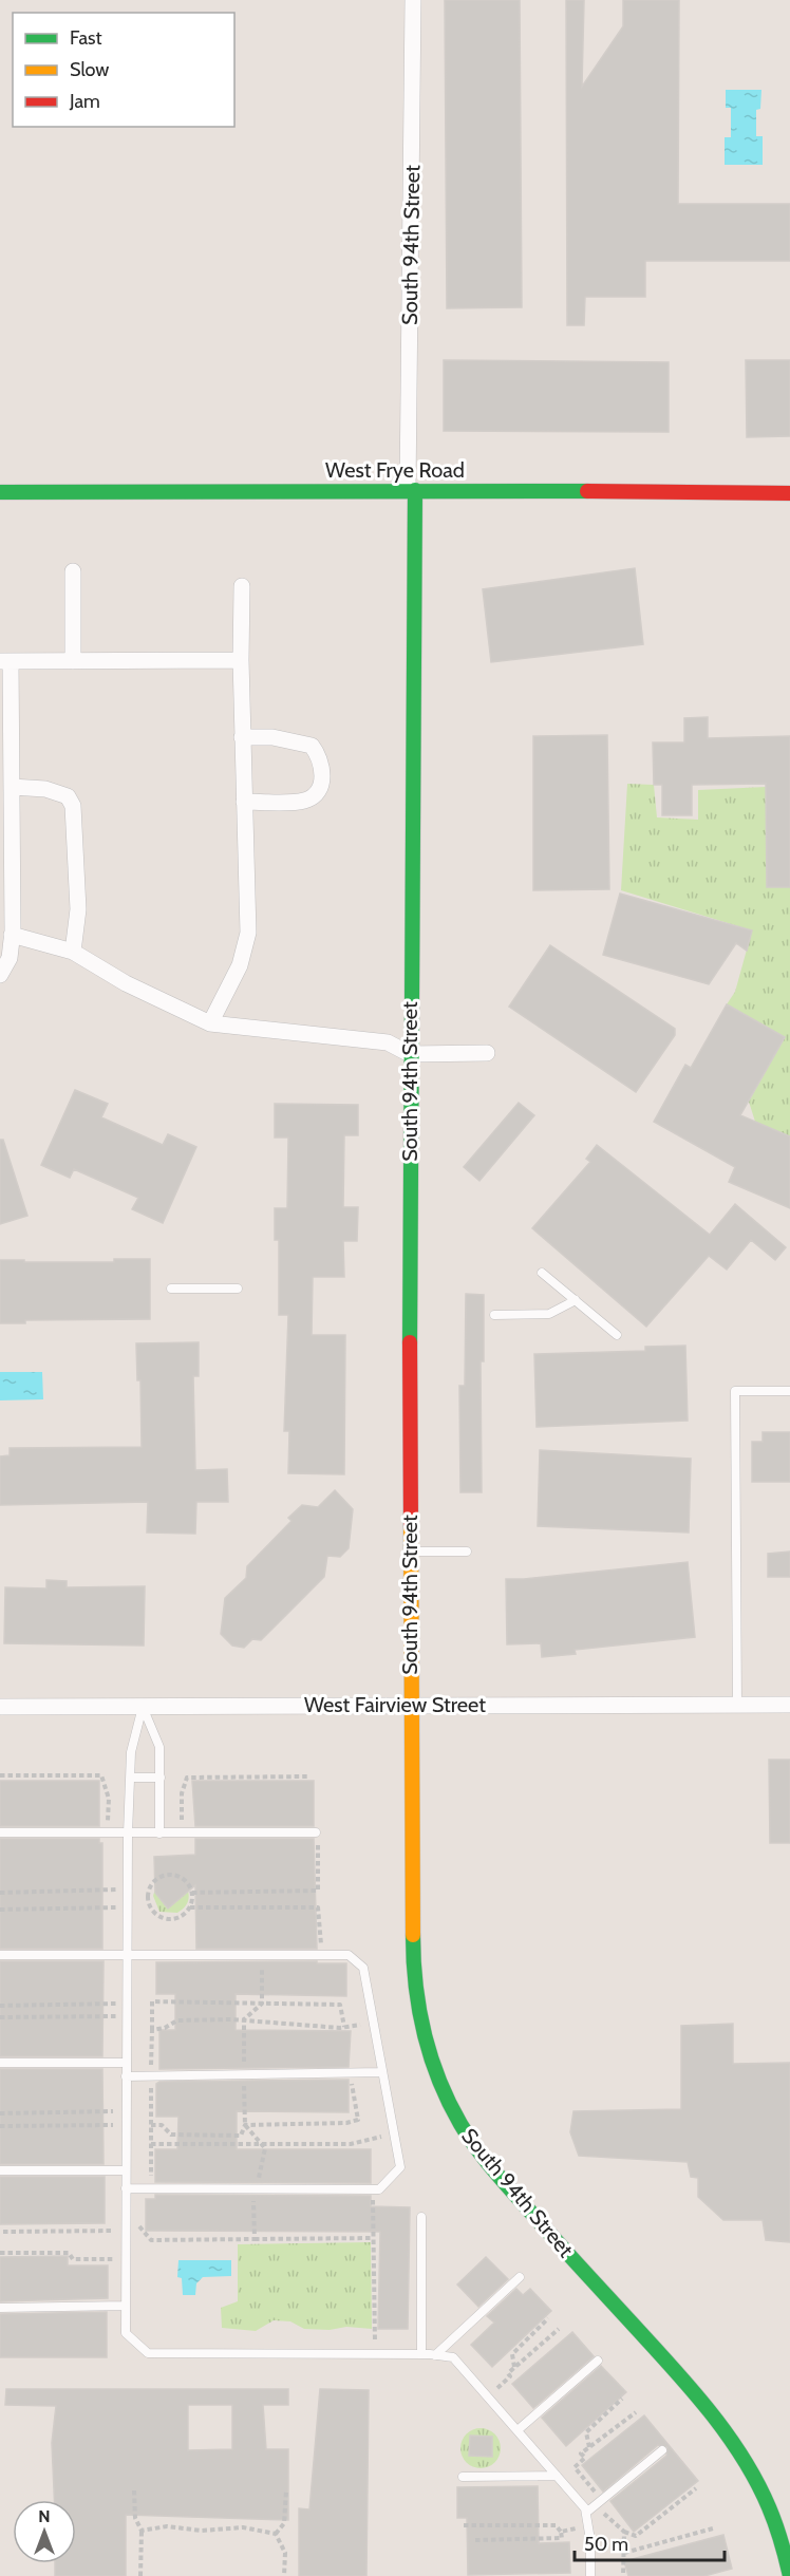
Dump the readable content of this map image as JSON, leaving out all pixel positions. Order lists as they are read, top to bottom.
{
  "streets": {
    "street": ["South 94th Street", "West Frye Road", "West Fairview Street"]
  },
  "crossings": [
    ["South 94th Street", "West Frye Road"],
    ["South 94th Street", "West Fairview Street"]
  ],
  "legend": ["Fast", "Slow", "Jam"],
  "scale_bar": "50 m",
  "north": "top"
}
